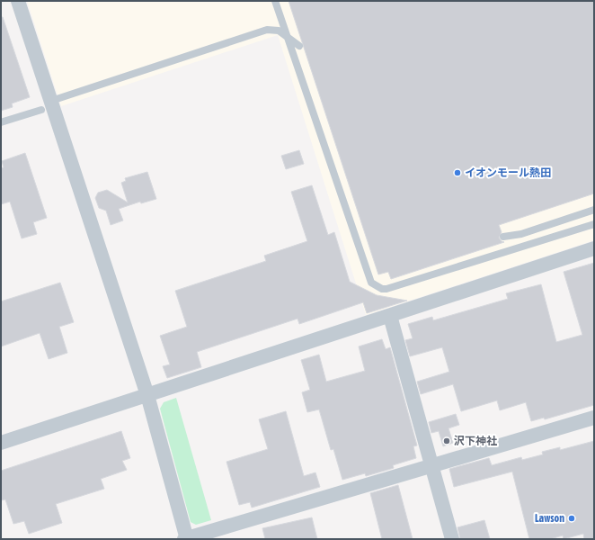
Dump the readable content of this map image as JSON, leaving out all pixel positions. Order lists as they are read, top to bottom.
{
  "places": ["イオンモール熱田", "沢下神社", "Lawson"]
}
